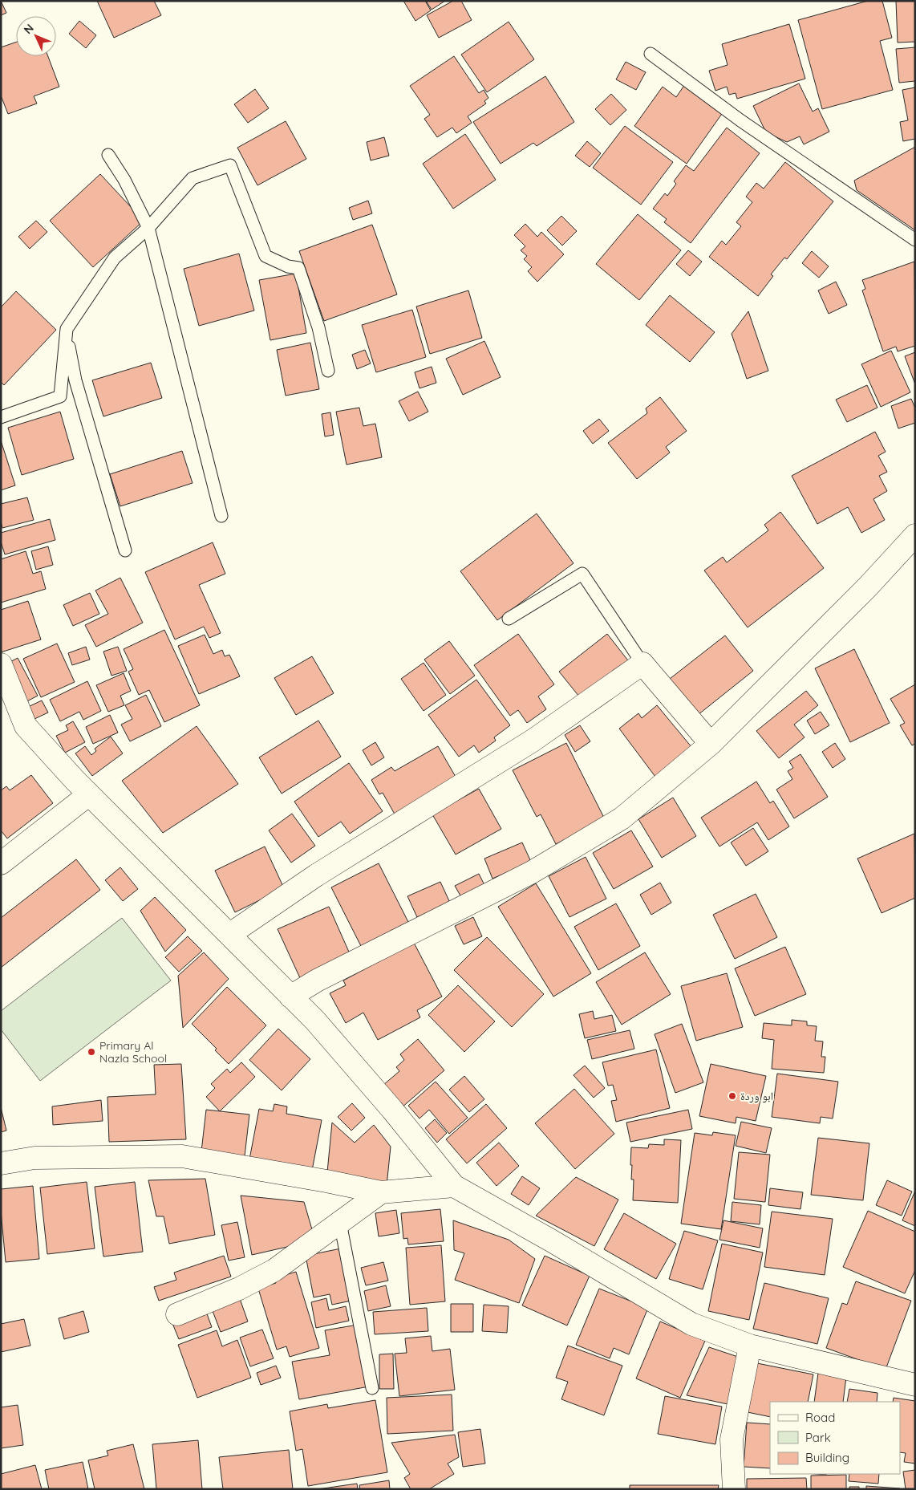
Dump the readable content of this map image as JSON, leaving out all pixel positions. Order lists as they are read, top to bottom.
{
  "places": ["Primary Al Nazla School", "ابو وردة"],
  "legend": ["Road", "Park", "Building"],
  "north": "top left"
}
